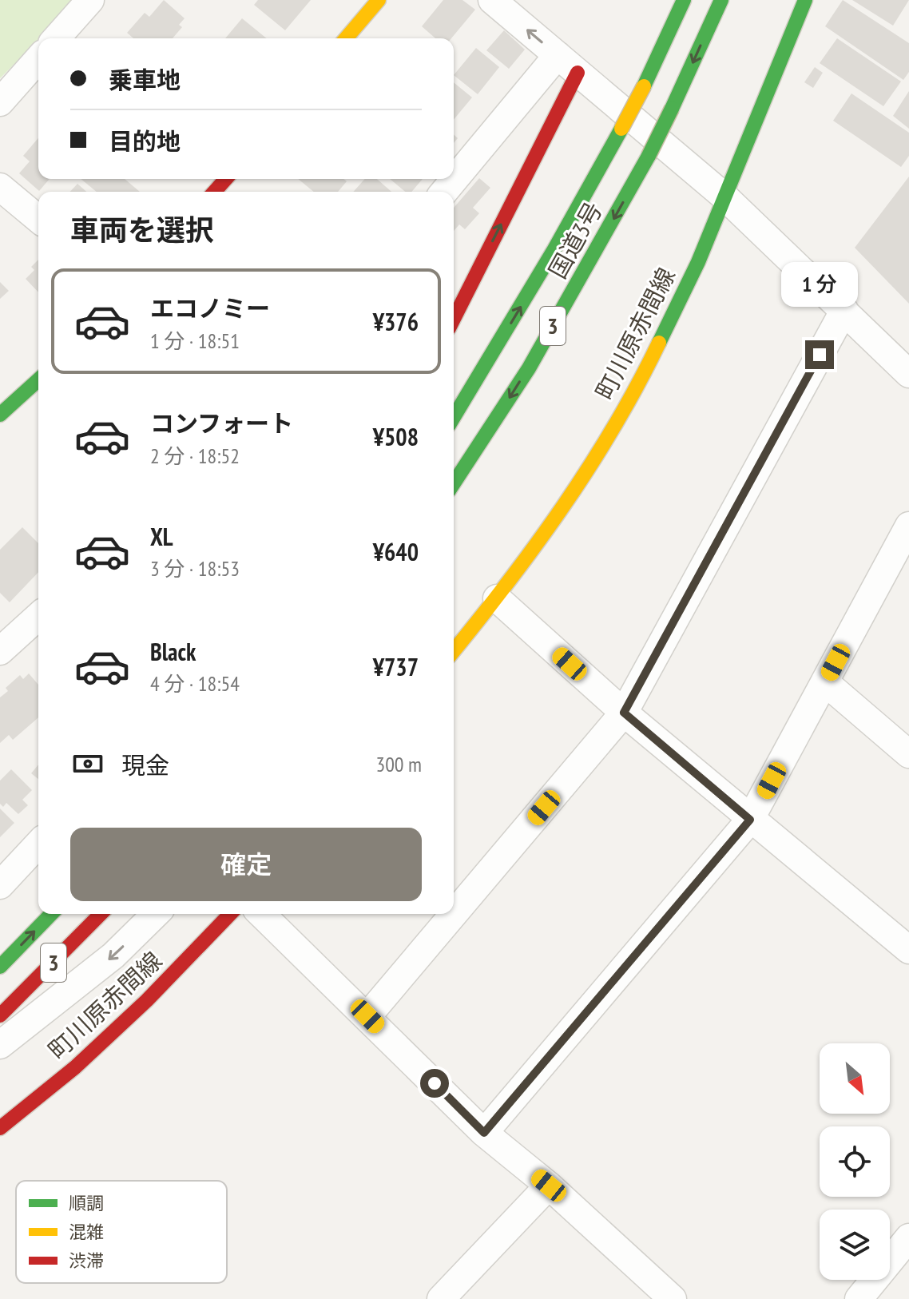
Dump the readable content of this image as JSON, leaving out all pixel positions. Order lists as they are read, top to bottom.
{
  "streets": {
    "main road": ["国道3号", "3", "町川原赤間線"]
  },
  "legend": ["順調", "混雑", "渋滞"],
  "north": "bottom right",
  "page": {
    "banner": ["乗車地", "目的地"],
    "heading": "車両を選択",
    "bubble": "1 分",
    "list": [
      {
        "name": "エコノミー",
        "note": "1 分 · 18:51",
        "value": "¥376"
      },
      {
        "name": "コンフォート",
        "note": "2 分 · 18:52",
        "value": "¥508"
      },
      {
        "name": "XL",
        "note": "3 分 · 18:53",
        "value": "¥640"
      },
      {
        "name": "Black",
        "note": "4 分 · 18:54",
        "value": "¥737"
      }
    ],
    "pay": ["現金", "300 m"],
    "buttons": "確定"
  }
}
